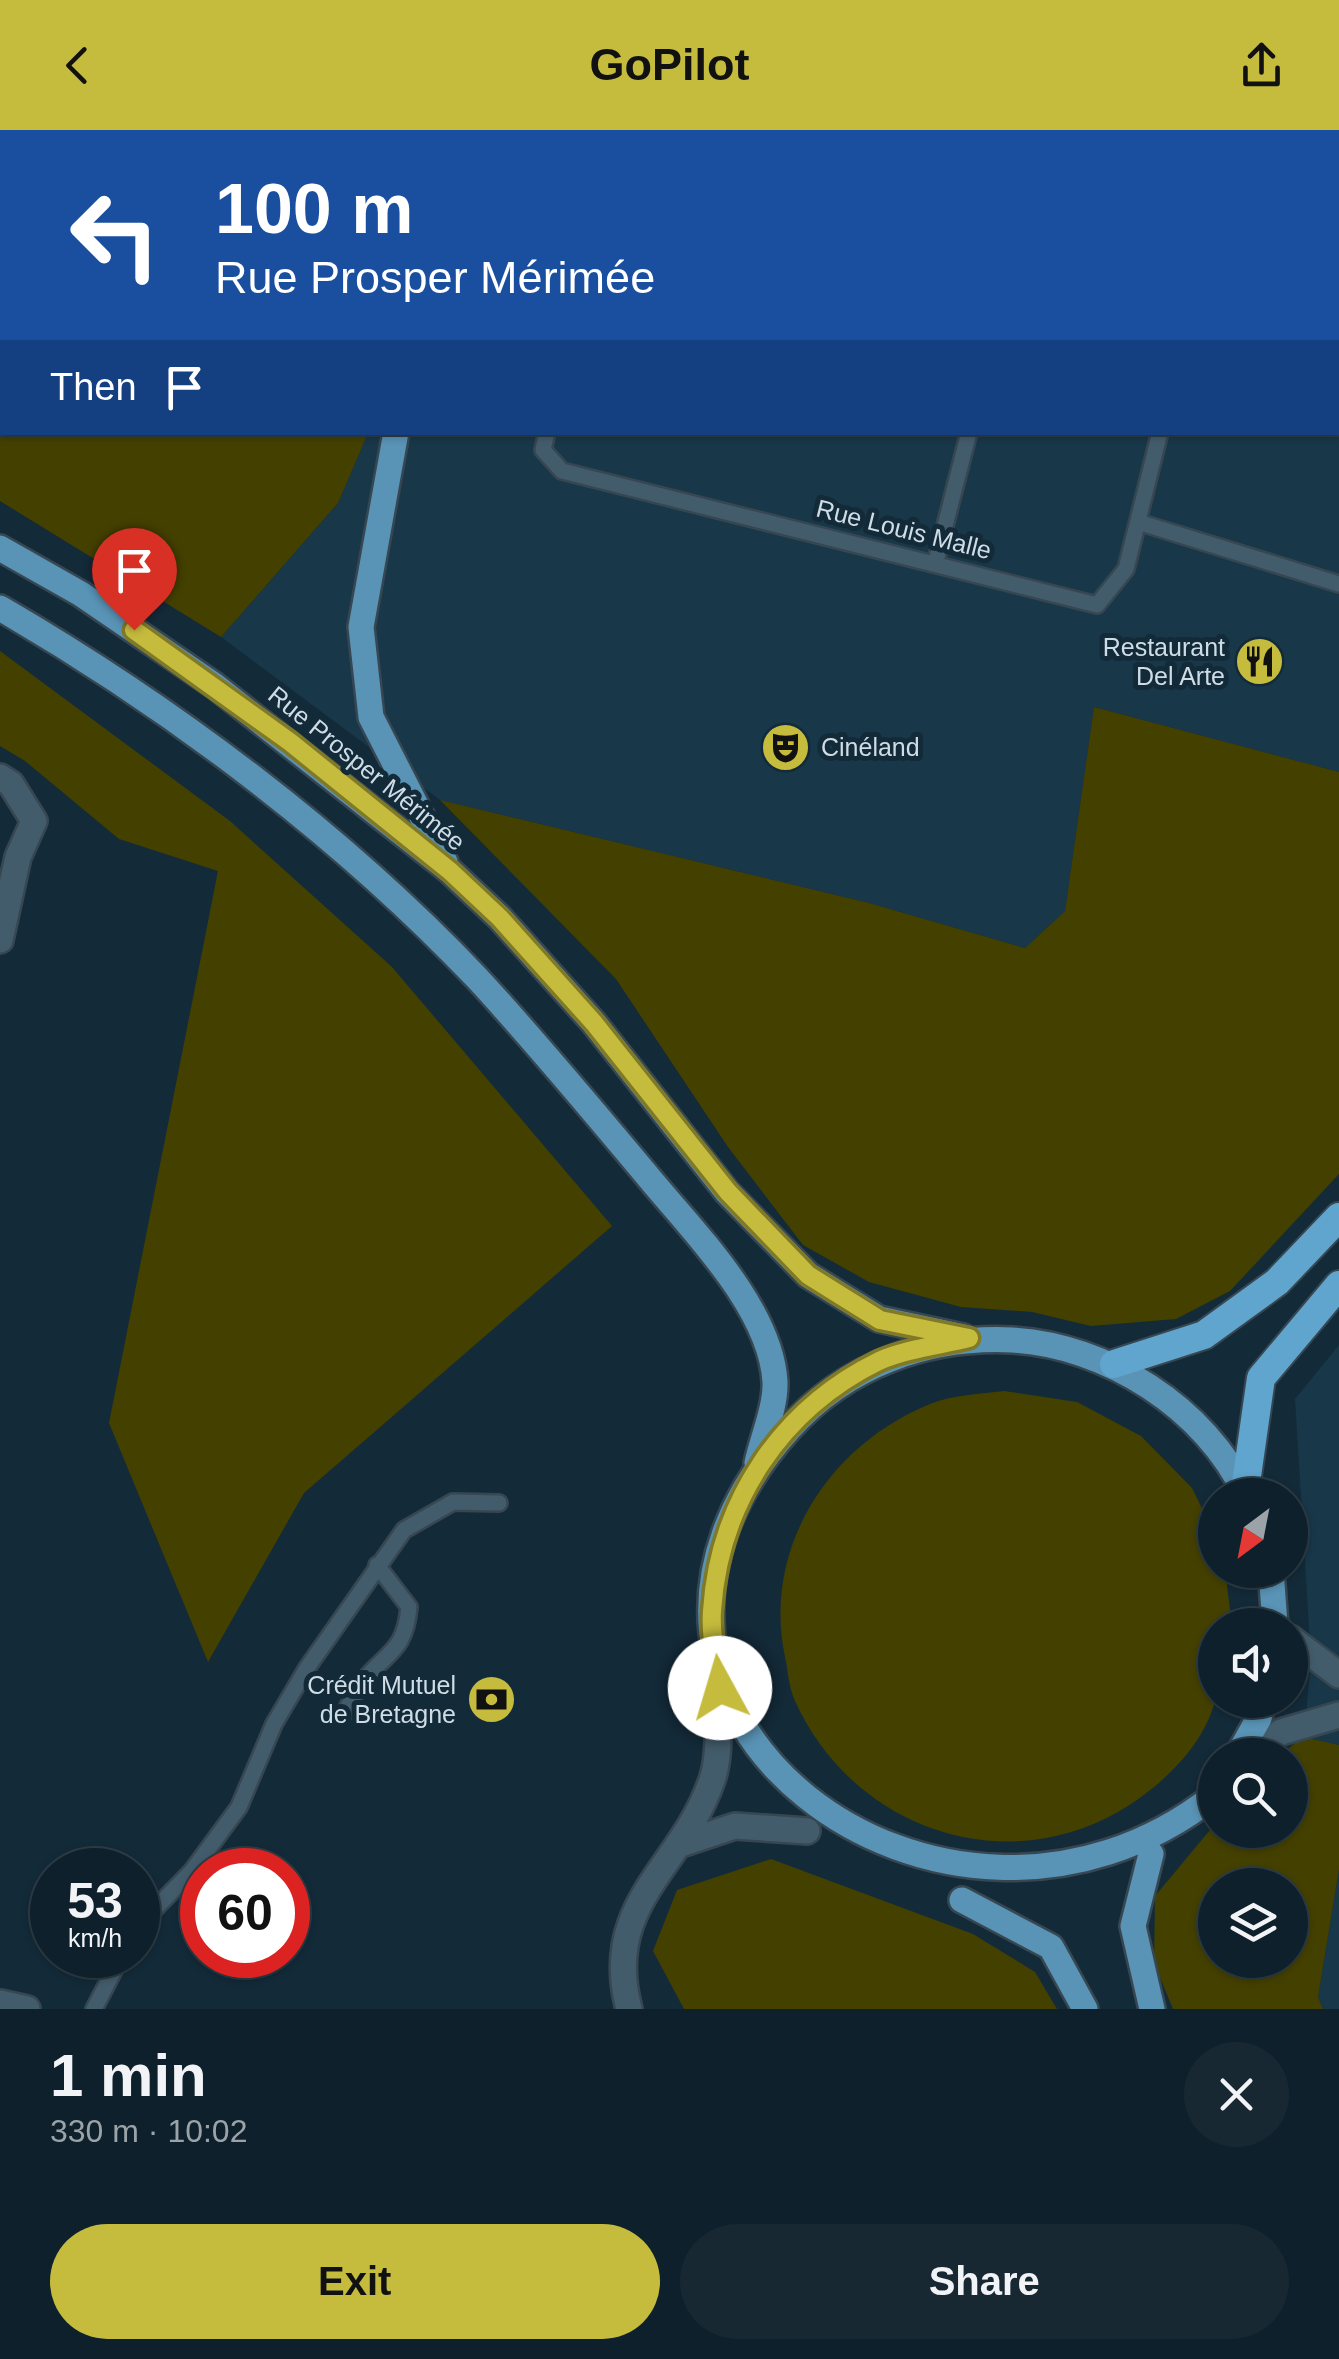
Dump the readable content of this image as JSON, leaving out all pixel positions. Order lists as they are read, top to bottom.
{
  "streets": {
    "main road": ["Rue Prosper Mérimée"],
    "lane": ["Rue Louis Malle"]
  },
  "places": {
    "restaurant": ["Restaurant Del Arte"],
    "theatre": ["Cinéland"],
    "bank": ["Crédit Mutuel de Bretagne"]
  },
  "north": "bottom left",
  "page": {
    "header": "GoPilot",
    "turn": ["100 m", "Rue Prosper Mérimée"],
    "then": "Then",
    "speed": "53 km/h",
    "limit": "60",
    "heading": ["1 min", "330 m · 10:02"],
    "buttons": ["Exit", "Share"]
  }
}
